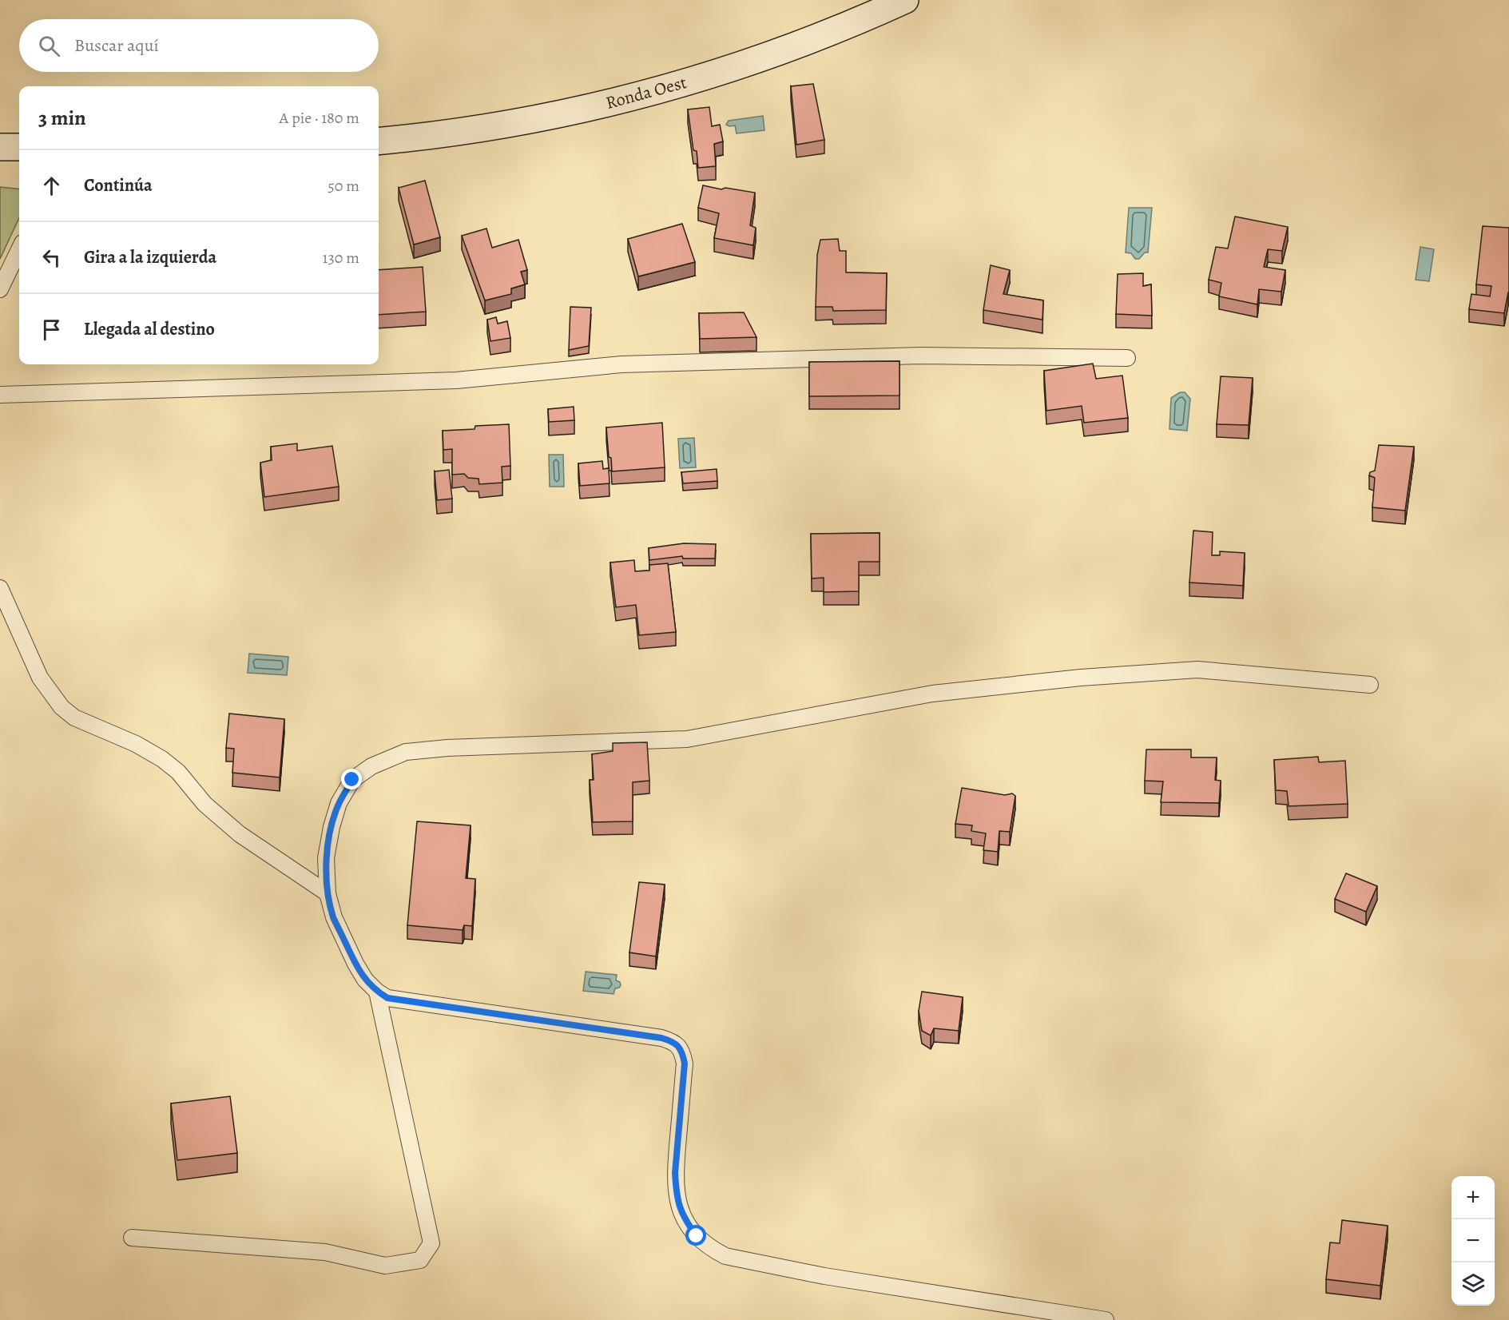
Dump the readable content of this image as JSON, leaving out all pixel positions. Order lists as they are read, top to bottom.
{
  "streets": {
    "main road": ["Ronda Oest"]
  },
  "page": {
    "search": "Buscar aquí",
    "heading": ["3 min", "A pie · 180 m"],
    "list": [
      ["Continúa", "50 m"],
      ["Gira a la izquierda", "130 m"],
      "Llegada al destino"
    ],
    "map_buttons": ["+", "−"]
  }
}
